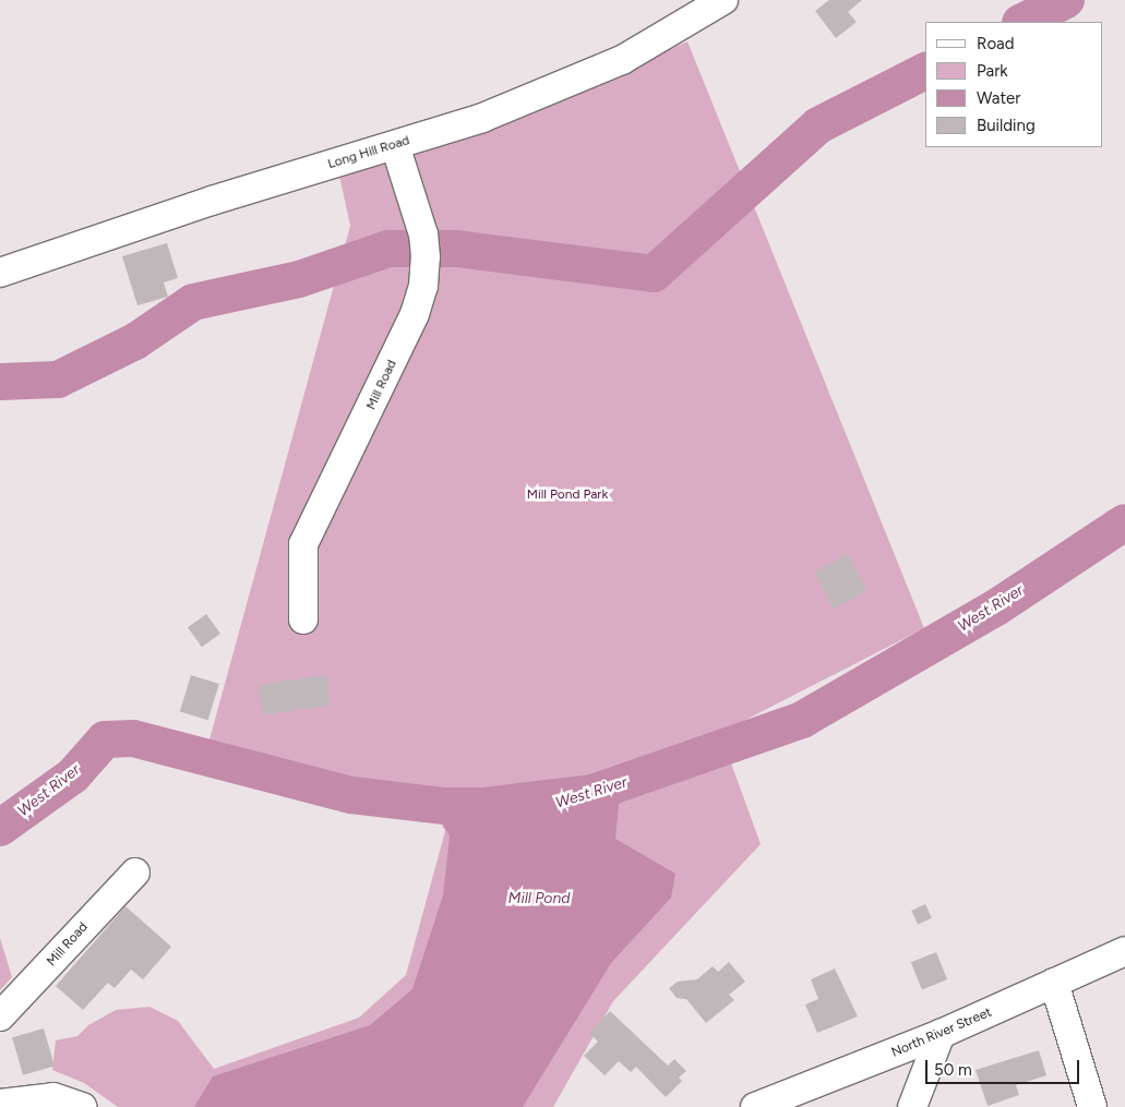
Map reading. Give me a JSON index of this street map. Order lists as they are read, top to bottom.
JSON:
{
  "streets": {
    "street": ["Long Hill Road", "Mill Road", "North River Street"]
  },
  "crossings": [
    ["Long Hill Road", "Mill Road"]
  ],
  "water": ["West River", "Mill Pond"],
  "parks": ["Mill Pond Park"],
  "legend": [
    "Road",
    "Park",
    "Water",
    "Building"
  ],
  "scale_bar": "50 m"
}
